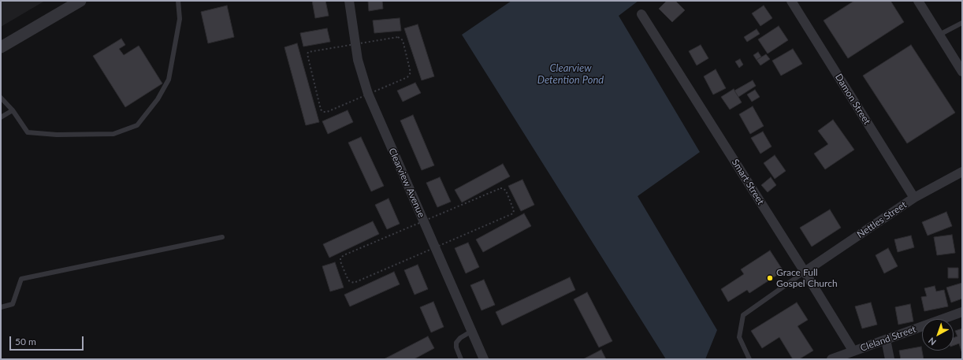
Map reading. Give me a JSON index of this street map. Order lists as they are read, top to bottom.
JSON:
{
  "streets": {
    "street": [
      "Damon Street",
      "Smart Street",
      "Clearview Avenue",
      "Nettles Street",
      "Cleland Street"
    ]
  },
  "crossings": [
    ["Damon Street", "Nettles Street"],
    ["Smart Street", "Nettles Street"],
    ["Smart Street", "Cleland Street"]
  ],
  "water": ["Clearview Detention Pond"],
  "places": ["Grace Full Gospel Church"],
  "scale_bar": "50 m",
  "north": "bottom left"
}
